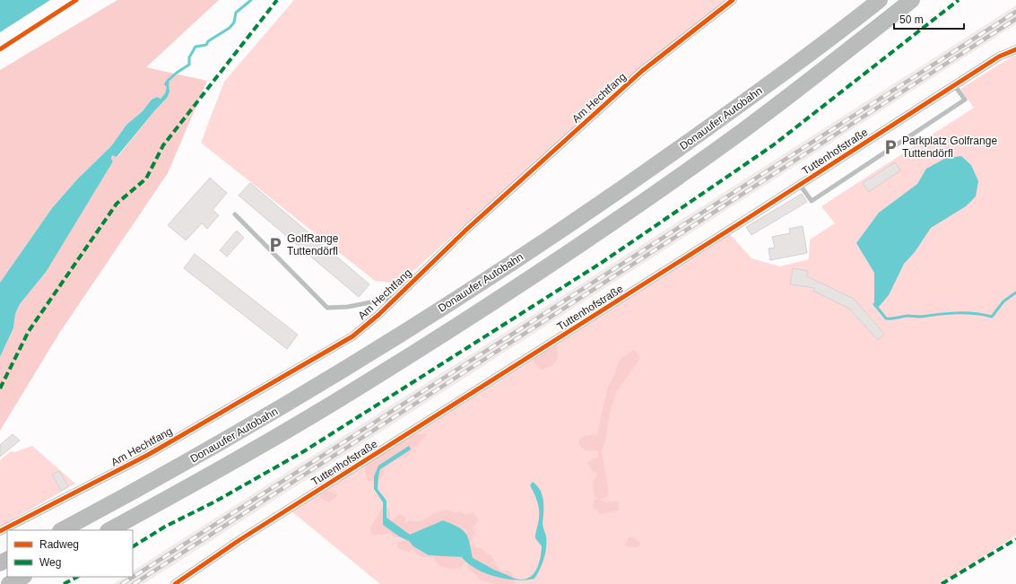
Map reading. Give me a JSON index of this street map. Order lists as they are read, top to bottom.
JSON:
{
  "streets": {
    "highway": ["Donauufer Autobahn"],
    "street": ["Am Hechtfang", "Tuttenhofstraße"]
  },
  "places": {
    "parking": ["Parkplatz Golfrange Tuttendörfl", "GolfRange Tuttendörfl"]
  },
  "legend": ["Radweg", "Weg"],
  "scale_bar": "50 m"
}
